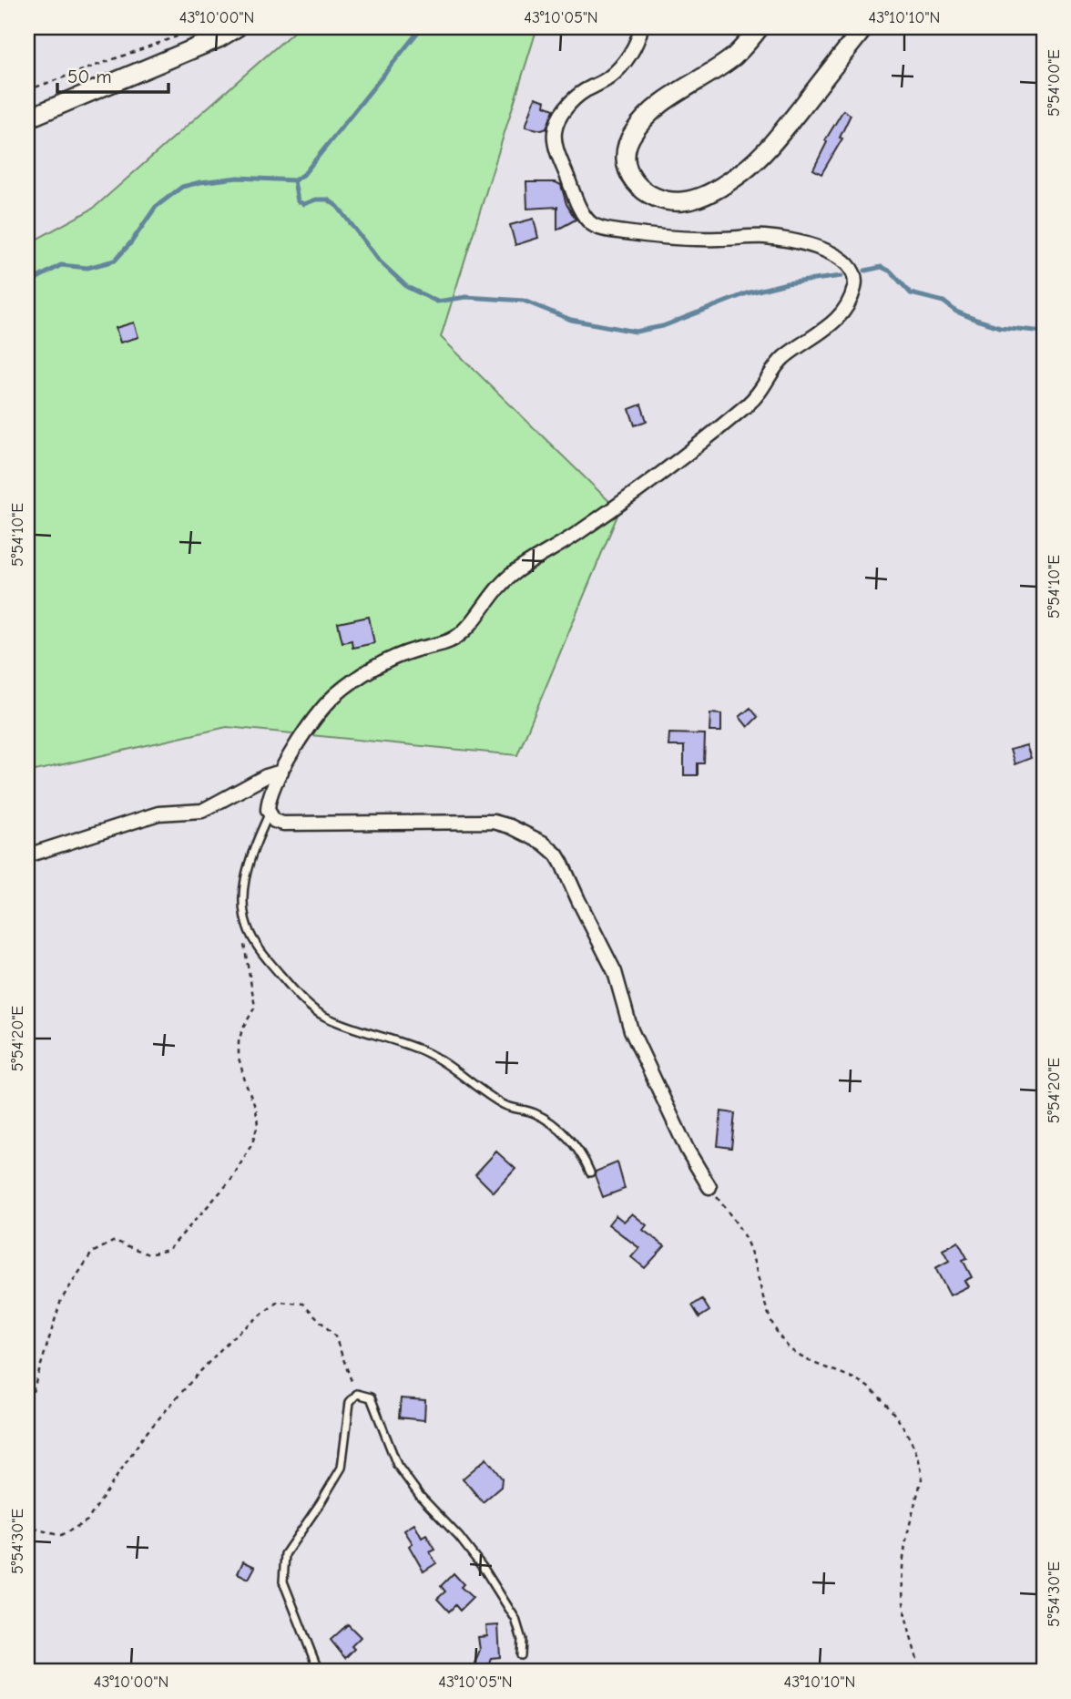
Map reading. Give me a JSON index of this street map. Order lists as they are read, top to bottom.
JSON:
{
  "scale_bar": "50 m",
  "coordinates": [
    "43°10'00\"N",
    "43°10'05\"N",
    "43°10'10\"N",
    "5°54'00\"E",
    "5°54'10\"E",
    "5°54'20\"E",
    "5°54'30\"E"
  ]
}
